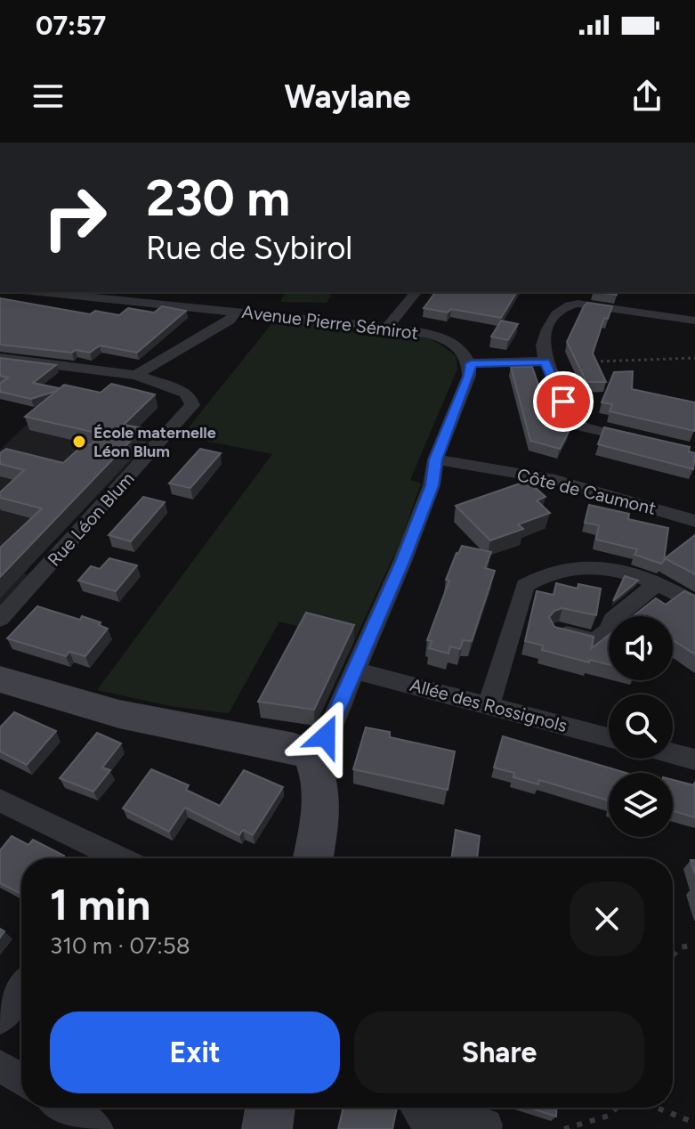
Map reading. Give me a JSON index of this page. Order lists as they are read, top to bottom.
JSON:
{
  "streets": {
    "street": [
      "Avenue Pierre Sémirot",
      "Côte de Caumont",
      "Rue Léon Blum",
      "Allée des Rossignols"
    ]
  },
  "places": ["École maternelle Léon Blum"],
  "page": {
    "status": "07:57",
    "header": "Waylane",
    "turn": ["230 m", "Rue de Sybirol"],
    "heading": ["1 min", "310 m · 07:58"],
    "buttons": ["Exit", "Share"]
  }
}
